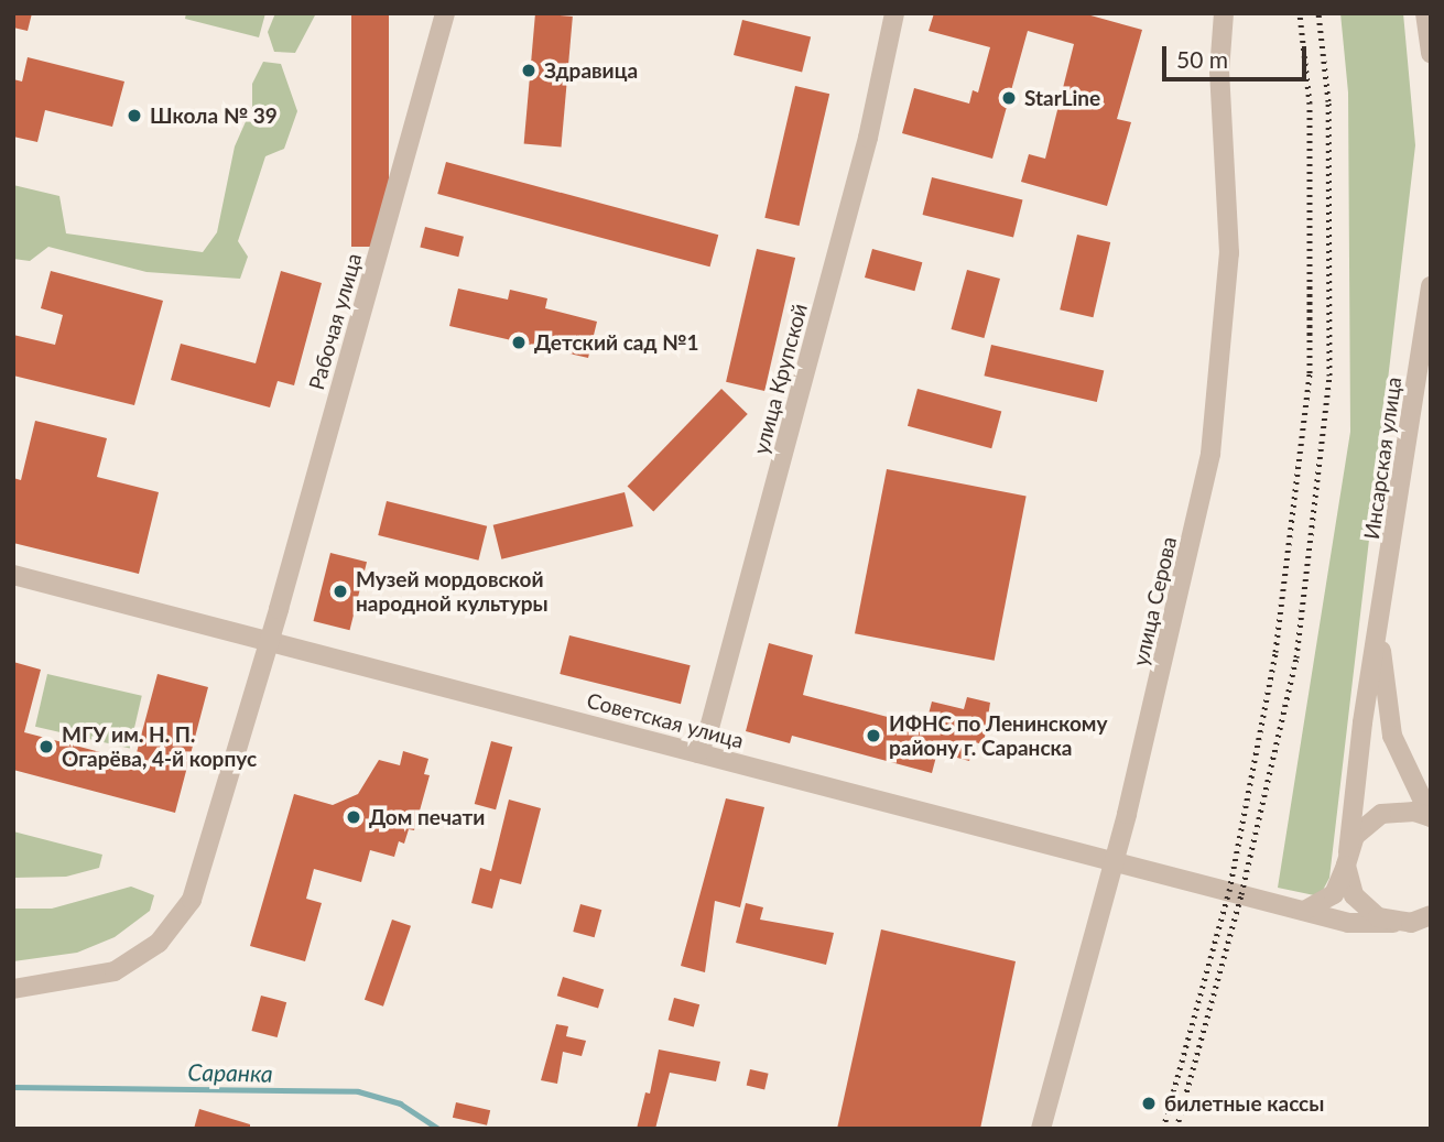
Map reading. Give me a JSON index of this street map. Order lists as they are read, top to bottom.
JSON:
{
  "streets": {
    "street": [
      "Рабочая улица",
      "улица Крупской",
      "Инсарская улица",
      "улица Серова",
      "Советская улица"
    ]
  },
  "crossings": [
    ["Рабочая улица", "Советская улица"],
    ["улица Крупской", "Советская улица"],
    ["улица Серова", "Советская улица"]
  ],
  "water": ["Саранка"],
  "places": [
    "Здравица",
    "StarLine",
    "Школа № 39",
    "Детский сад №1",
    "Музей мордовской народной культуры",
    "ИФНС по Ленинскому району г. Саранска",
    "МГУ им. Н. П. Огарёва, 4-й корпус",
    "Дом печати",
    "билетные кассы"
  ],
  "scale_bar": "50 m"
}
